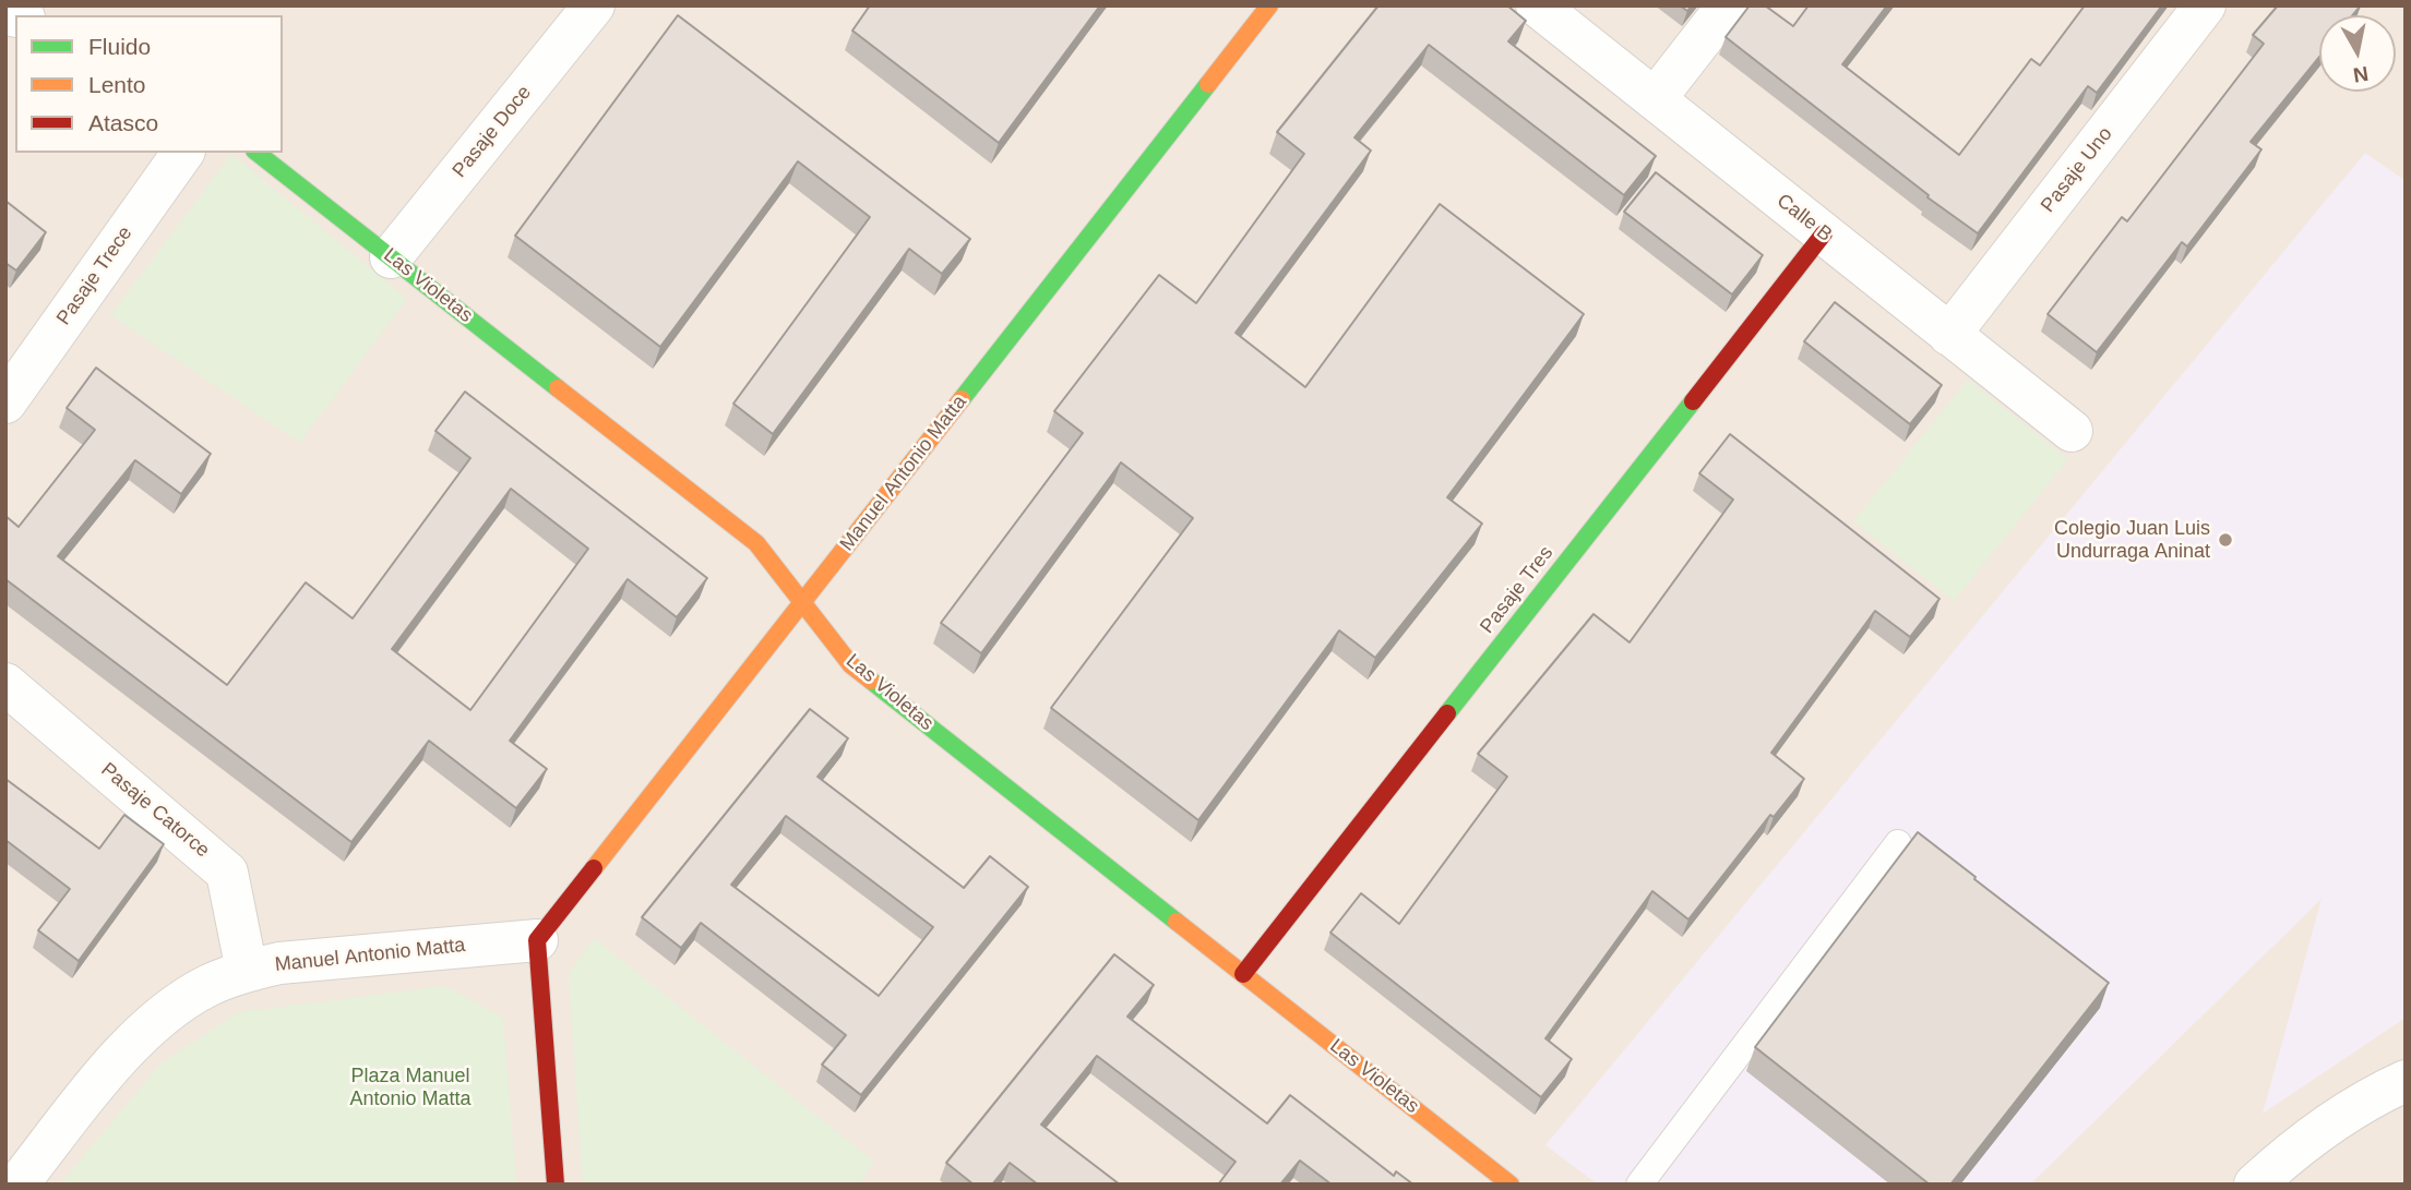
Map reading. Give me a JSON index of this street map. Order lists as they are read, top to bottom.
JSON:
{
  "streets": {
    "street": [
      "Pasaje Doce",
      "Pasaje Uno",
      "Calle B",
      "Pasaje Trece",
      "Las Violetas",
      "Manuel Antonio Matta",
      "Pasaje Tres",
      "Pasaje Catorce"
    ]
  },
  "crossings": [
    ["Pasaje Doce", "Las Violetas"],
    ["Pasaje Uno", "Calle B"],
    ["Calle B", "Pasaje Tres"],
    ["Las Violetas", "Manuel Antonio Matta"],
    ["Las Violetas", "Pasaje Tres"],
    ["Manuel Antonio Matta", "Pasaje Catorce"]
  ],
  "parks": ["Plaza Manuel Antonio Matta"],
  "places": ["Colegio Juan Luis Undurraga Aninat"],
  "legend": ["Fluido", "Lento", "Atasco"],
  "north": "bottom"
}
